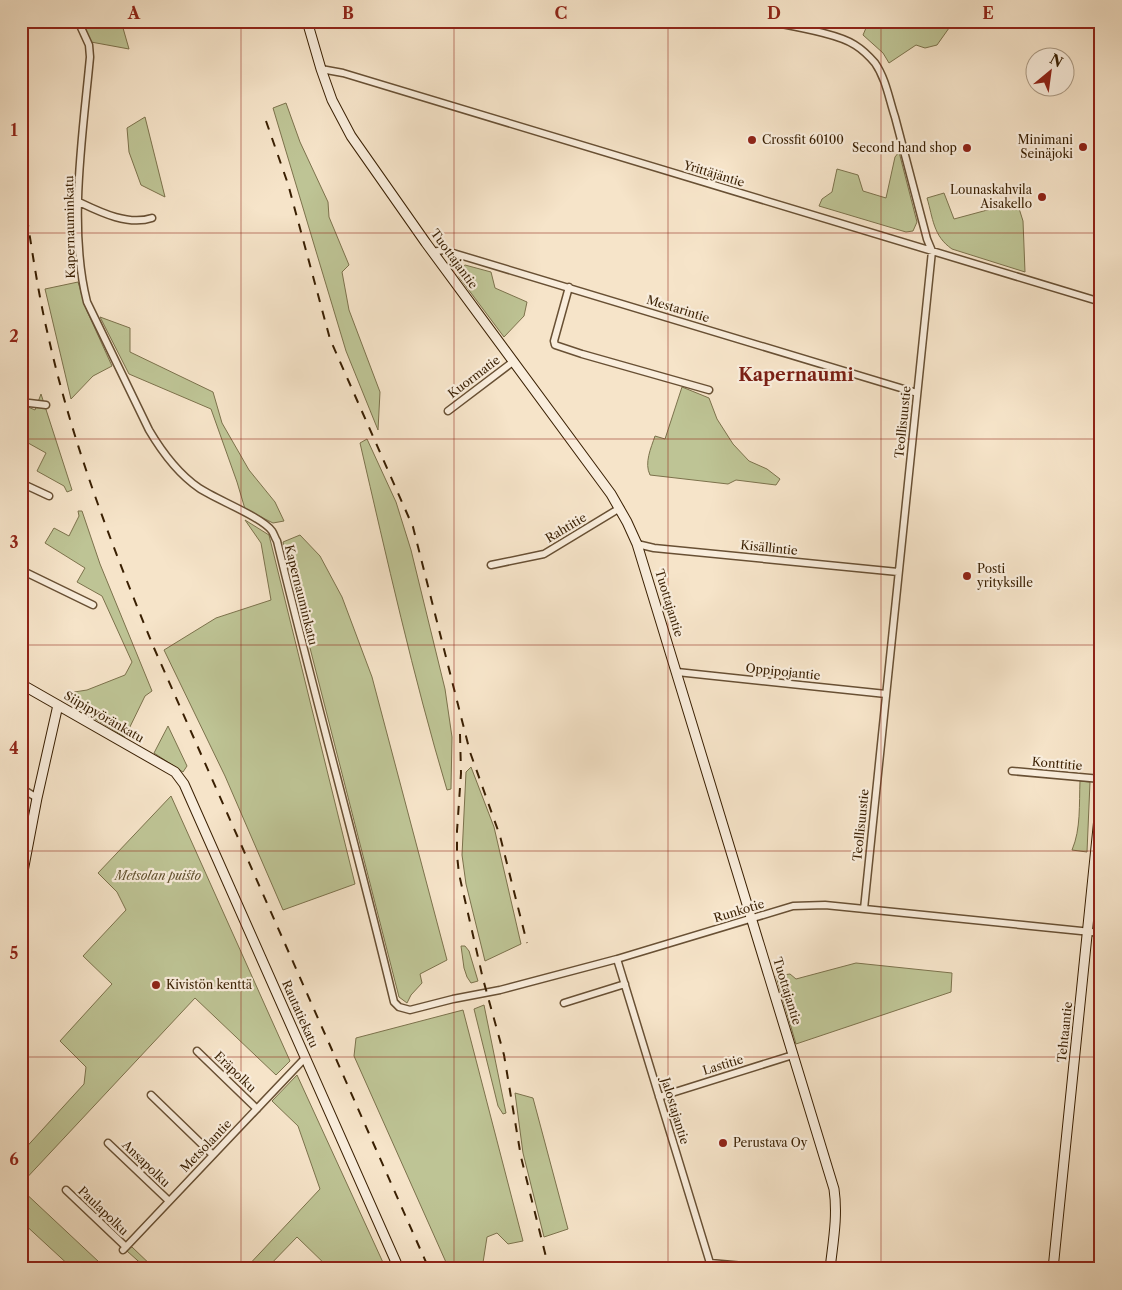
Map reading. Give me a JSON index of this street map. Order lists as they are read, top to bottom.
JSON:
{
  "streets": {
    "street": [
      "Yrittäjäntie",
      "Kapernauminkatu",
      "Tuottajantie",
      "Mestarintie",
      "Kuormatie",
      "Teollisuustie",
      "Rahtitie",
      "Kisällintie",
      "Oppipojantie",
      "Siipipyöränkatu",
      "Konttitie",
      "Runkotie",
      "Rautatiekatu",
      "Tehtaantie",
      "Lastitie",
      "Eräpolku",
      "Jalostajantie",
      "Metsolantie",
      "Ansapolku",
      "Paulapolku"
    ]
  },
  "crossings": [
    ["Yrittäjäntie", "Tuottajantie"],
    ["Yrittäjäntie", "Teollisuustie"],
    ["Kapernauminkatu", "Runkotie"],
    ["Tuottajantie", "Mestarintie"],
    ["Tuottajantie", "Kuormatie"],
    ["Tuottajantie", "Rahtitie"],
    ["Tuottajantie", "Kisällintie"],
    ["Tuottajantie", "Oppipojantie"],
    ["Tuottajantie", "Runkotie"],
    ["Tuottajantie", "Lastitie"],
    ["Mestarintie", "Teollisuustie"],
    ["Teollisuustie", "Kisällintie"],
    ["Teollisuustie", "Oppipojantie"],
    ["Teollisuustie", "Runkotie"],
    ["Siipipyöränkatu", "Rautatiekatu"],
    ["Runkotie", "Tehtaantie"],
    ["Runkotie", "Jalostajantie"],
    ["Rautatiekatu", "Metsolantie"],
    ["Lastitie", "Jalostajantie"],
    ["Eräpolku", "Metsolantie"],
    ["Metsolantie", "Ansapolku"],
    ["Metsolantie", "Paulapolku"]
  ],
  "districts": ["Kapernaumi"],
  "parks": ["Metsolan puisto"],
  "places": [
    "Crossfit 60100",
    "Minimani Seinäjoki",
    "Second hand shop",
    "Lounaskahvila Aisakello",
    "Posti yrityksille",
    "Kivistön kenttä",
    "Perustava Oy"
  ],
  "north": "top right",
  "grid": {
    "columns": [
      "A",
      "B",
      "C",
      "D",
      "E"
    ],
    "rows": [
      "1",
      "2",
      "3",
      "4",
      "5",
      "6"
    ]
  }
}
